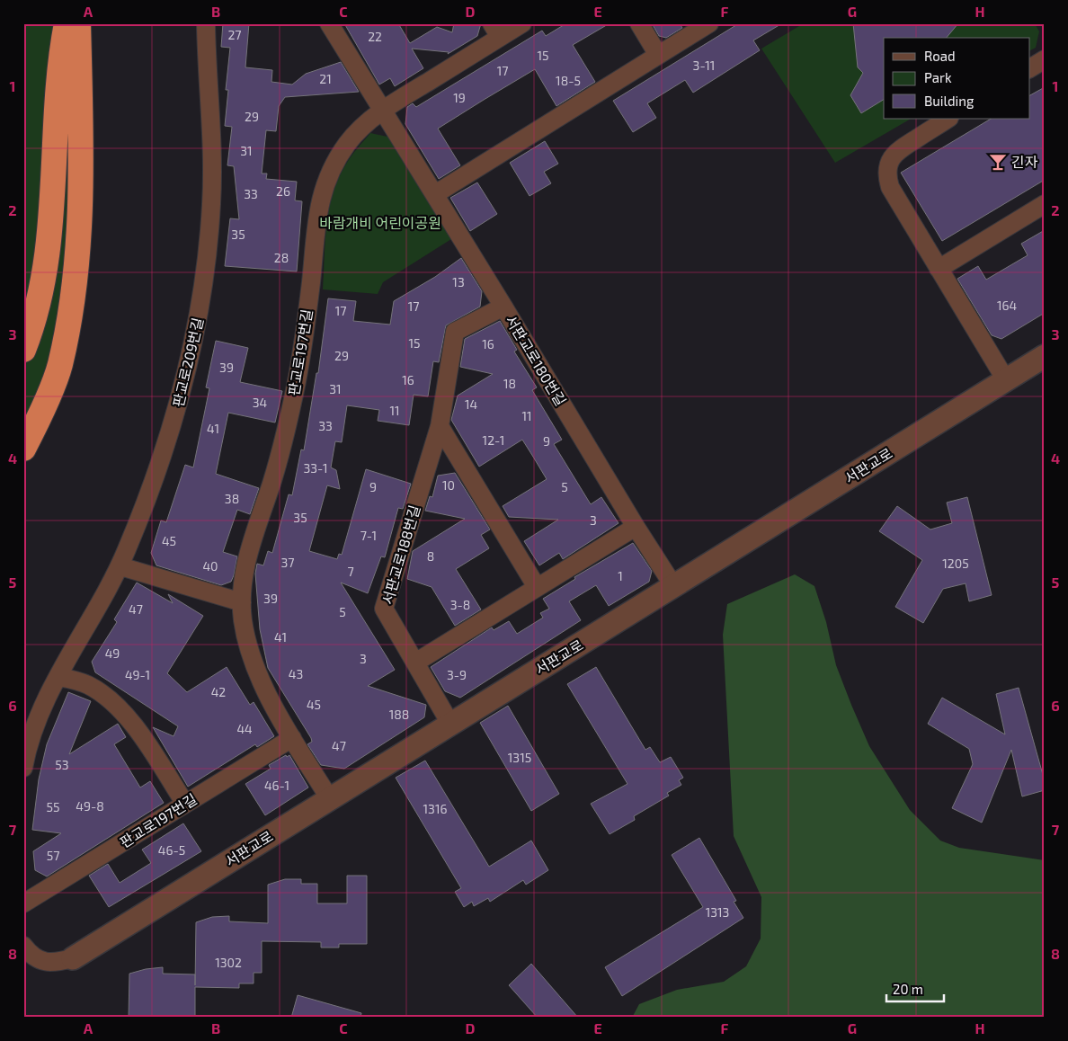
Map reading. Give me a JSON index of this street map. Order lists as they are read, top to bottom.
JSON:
{
  "streets": {
    "street": [
      "판교로197번길",
      "서판교로180번길",
      "판교로209번길",
      "서판교로",
      "서판교로188번길"
    ]
  },
  "crossings": [
    ["판교로197번길", "서판교로180번길"],
    ["판교로197번길", "서판교로"],
    ["서판교로180번길", "서판교로"],
    ["서판교로180번길", "서판교로188번길"],
    ["서판교로", "서판교로188번길"]
  ],
  "parks": ["바람개비 어린이공원"],
  "places": {
    "bar": ["긴자"]
  },
  "house_numbers": [
    "27",
    "22",
    "15",
    "3-11",
    "17",
    "21",
    "18-5",
    "19",
    "29",
    "31",
    "26",
    "33",
    "35",
    "28",
    "13",
    "164",
    "17",
    "17",
    "15",
    "16",
    "29",
    "39",
    "16",
    "18",
    "31",
    "34",
    "14",
    "11",
    "11",
    "33",
    "41",
    "12-1",
    "9",
    "33-1",
    "10",
    "9",
    "5",
    "38",
    "35",
    "3",
    "7-1",
    "45",
    "8",
    "37",
    "1205",
    "40",
    "7",
    "1",
    "39",
    "3-8",
    "47",
    "5",
    "41",
    "49",
    "3",
    "43",
    "49-1",
    "3-9",
    "42",
    "45",
    "188",
    "44",
    "47",
    "1315",
    "53",
    "46-1",
    "49-8",
    "55",
    "1316",
    "46-5",
    "57",
    "1313",
    "1302"
  ],
  "legend": ["Road", "Park", "Building"],
  "scale_bar": "20 m",
  "grid": {
    "columns": [
      "A",
      "B",
      "C",
      "D",
      "E",
      "F",
      "G",
      "H"
    ],
    "rows": [
      "1",
      "2",
      "3",
      "4",
      "5",
      "6",
      "7",
      "8"
    ]
  }
}
